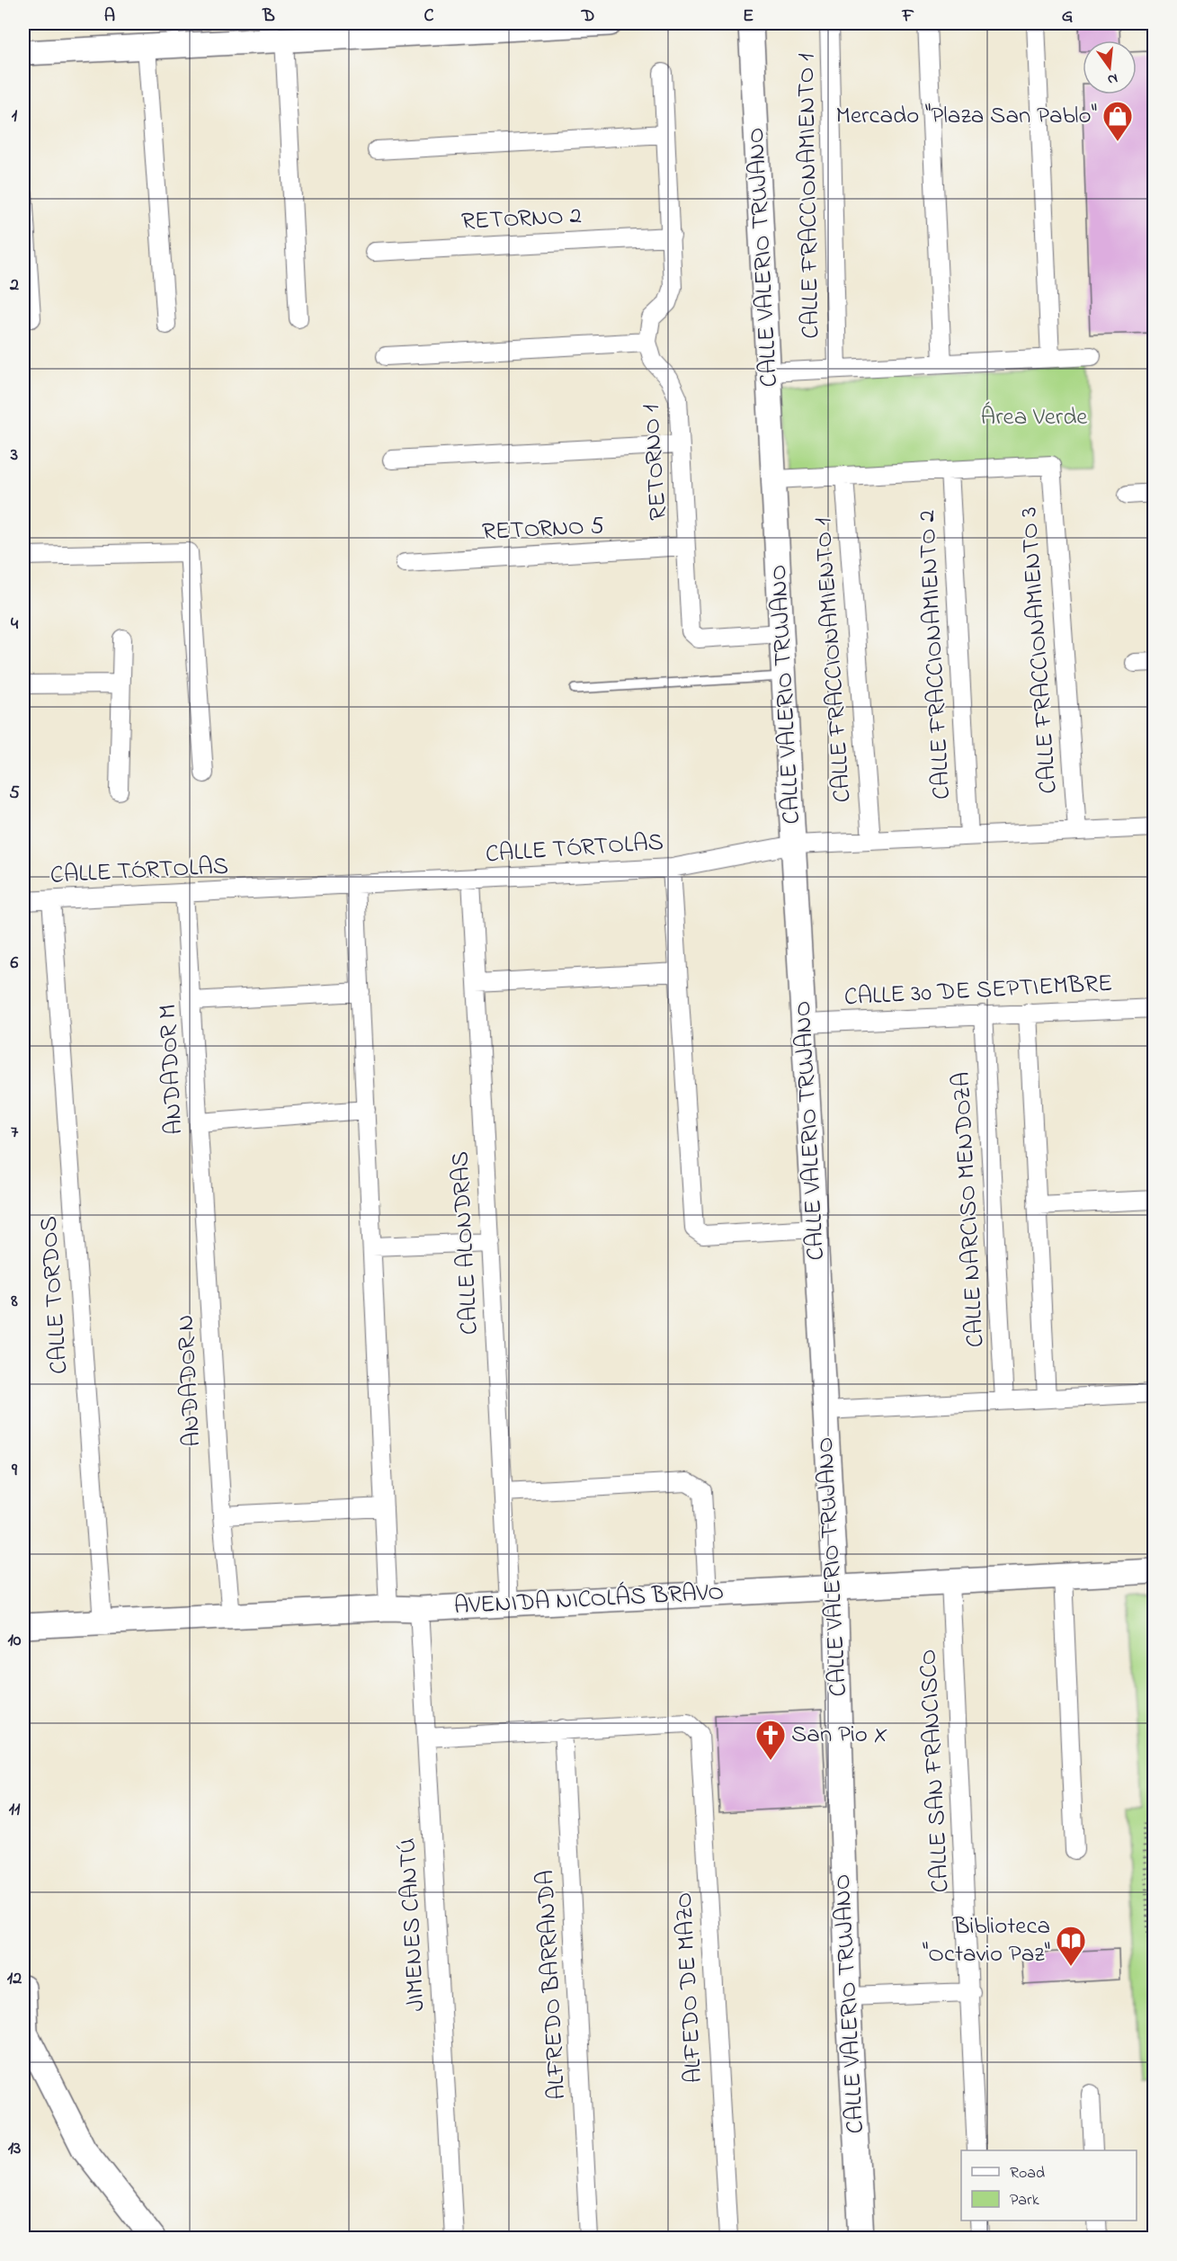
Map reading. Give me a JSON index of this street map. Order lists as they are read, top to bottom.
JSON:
{
  "streets": {
    "street": [
      "CALLE FRACCIONAMIENTO 1",
      "RETORNO 2",
      "CALLE VALERIO TRUJANO",
      "RETORNO 1",
      "RETORNO 5",
      "CALLE FRACCIONAMIENTO 3",
      "CALLE FRACCIONAMIENTO 2",
      "CALLE TÓRTOLAS",
      "CALLE 30 DE SEPTIEMBRE",
      "ANDADOR M",
      "CALLE NARCISO MENDOZA",
      "CALLE ALONDRAS",
      "CALLE TORDOS",
      "ANDADOR N",
      "AVENIDA NICOLÁS BRAVO",
      "CALLE SAN FRANCISCO",
      "JIMENES CANTÚ",
      "ALFREDO BARRANDA",
      "ALFEDO DE MAZO"
    ]
  },
  "crossings": [
    ["CALLE FRACCIONAMIENTO 1", "CALLE TÓRTOLAS"],
    ["CALLE VALERIO TRUJANO", "RETORNO 1"],
    ["CALLE VALERIO TRUJANO", "CALLE TÓRTOLAS"],
    ["CALLE VALERIO TRUJANO", "CALLE 30 DE SEPTIEMBRE"],
    ["CALLE VALERIO TRUJANO", "AVENIDA NICOLÁS BRAVO"],
    ["RETORNO 1", "RETORNO 5"],
    ["CALLE FRACCIONAMIENTO 3", "CALLE FRACCIONAMIENTO 2"],
    ["CALLE FRACCIONAMIENTO 3", "CALLE TÓRTOLAS"],
    ["CALLE FRACCIONAMIENTO 2", "CALLE TÓRTOLAS"],
    ["CALLE TÓRTOLAS", "ANDADOR M"],
    ["CALLE TÓRTOLAS", "CALLE ALONDRAS"],
    ["CALLE TÓRTOLAS", "CALLE TORDOS"],
    ["CALLE 30 DE SEPTIEMBRE", "CALLE NARCISO MENDOZA"],
    ["ANDADOR M", "ANDADOR N"],
    ["CALLE ALONDRAS", "AVENIDA NICOLÁS BRAVO"],
    ["CALLE TORDOS", "AVENIDA NICOLÁS BRAVO"],
    ["AVENIDA NICOLÁS BRAVO", "CALLE SAN FRANCISCO"],
    ["AVENIDA NICOLÁS BRAVO", "JIMENES CANTÚ"],
    ["ALFREDO BARRANDA", "ALFEDO DE MAZO"]
  ],
  "parks": ["Área Verde"],
  "places": {
    "shop": ["Mercado \"Plaza San Pablo\""],
    "church": ["San Pio X"],
    "library": ["Biblioteca \"Octavio Paz\""]
  },
  "legend": ["Road", "Park"],
  "north": "bottom",
  "grid": {
    "columns": [
      "A",
      "B",
      "C",
      "D",
      "E",
      "F",
      "G"
    ],
    "rows": [
      "1",
      "2",
      "3",
      "4",
      "5",
      "6",
      "7",
      "8",
      "9",
      "10",
      "11",
      "12",
      "13"
    ]
  }
}
